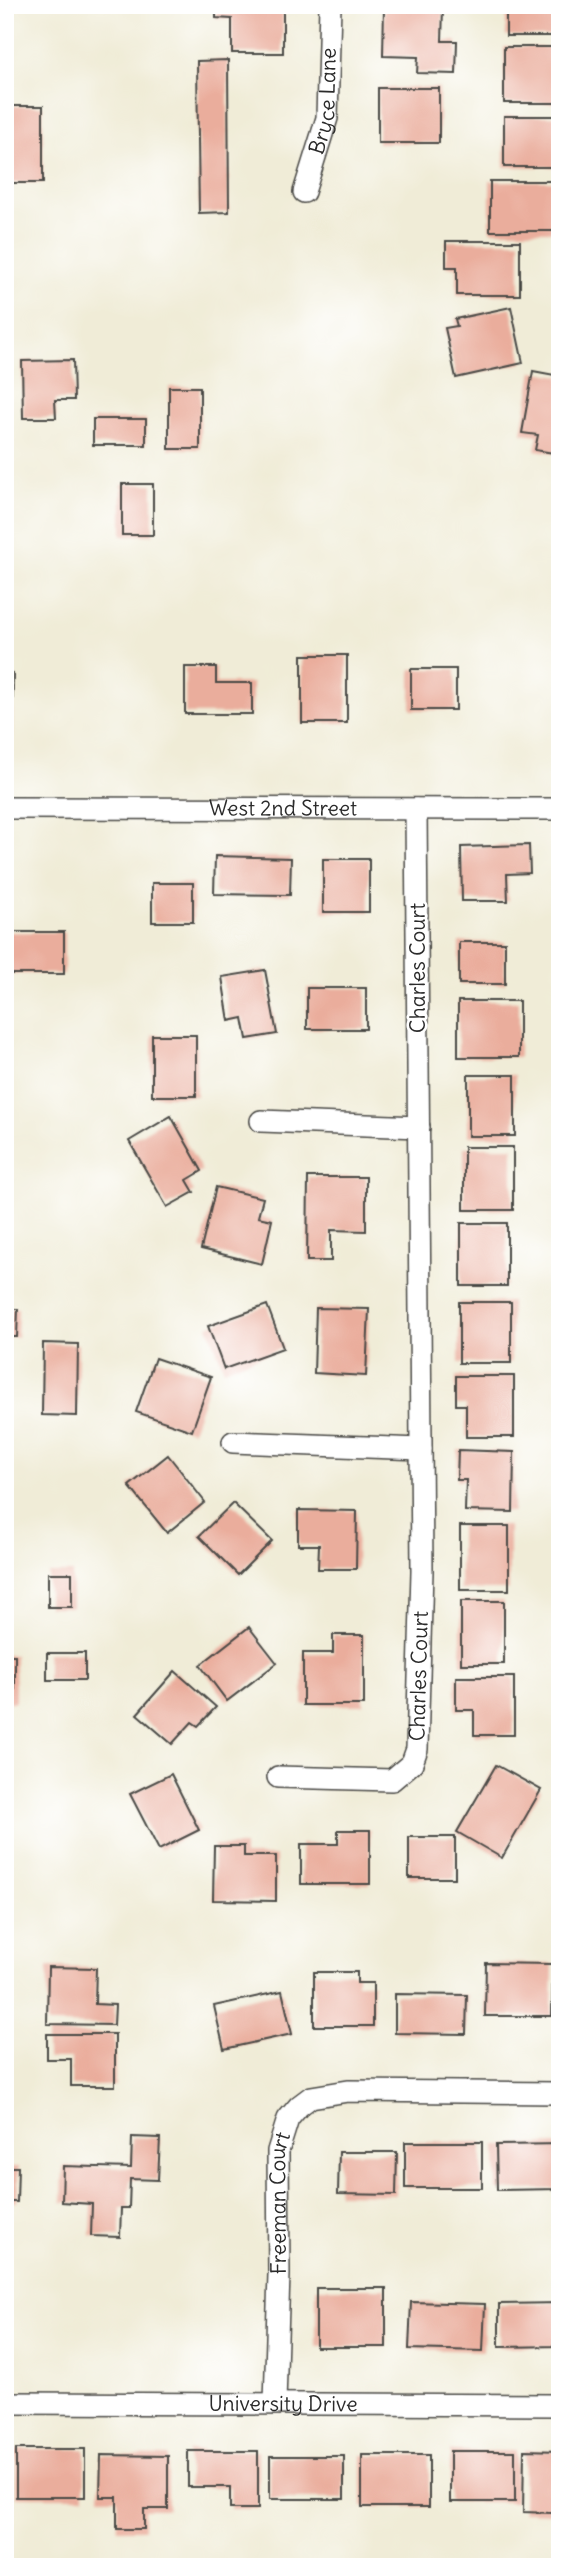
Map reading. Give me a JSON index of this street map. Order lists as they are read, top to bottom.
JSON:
{
  "streets": {
    "street": [
      "Bryce Lane",
      "West 2nd Street",
      "Charles Court",
      "Freeman Court",
      "University Drive"
    ]
  },
  "crossings": [
    ["West 2nd Street", "Charles Court"],
    ["Freeman Court", "University Drive"]
  ]
}
